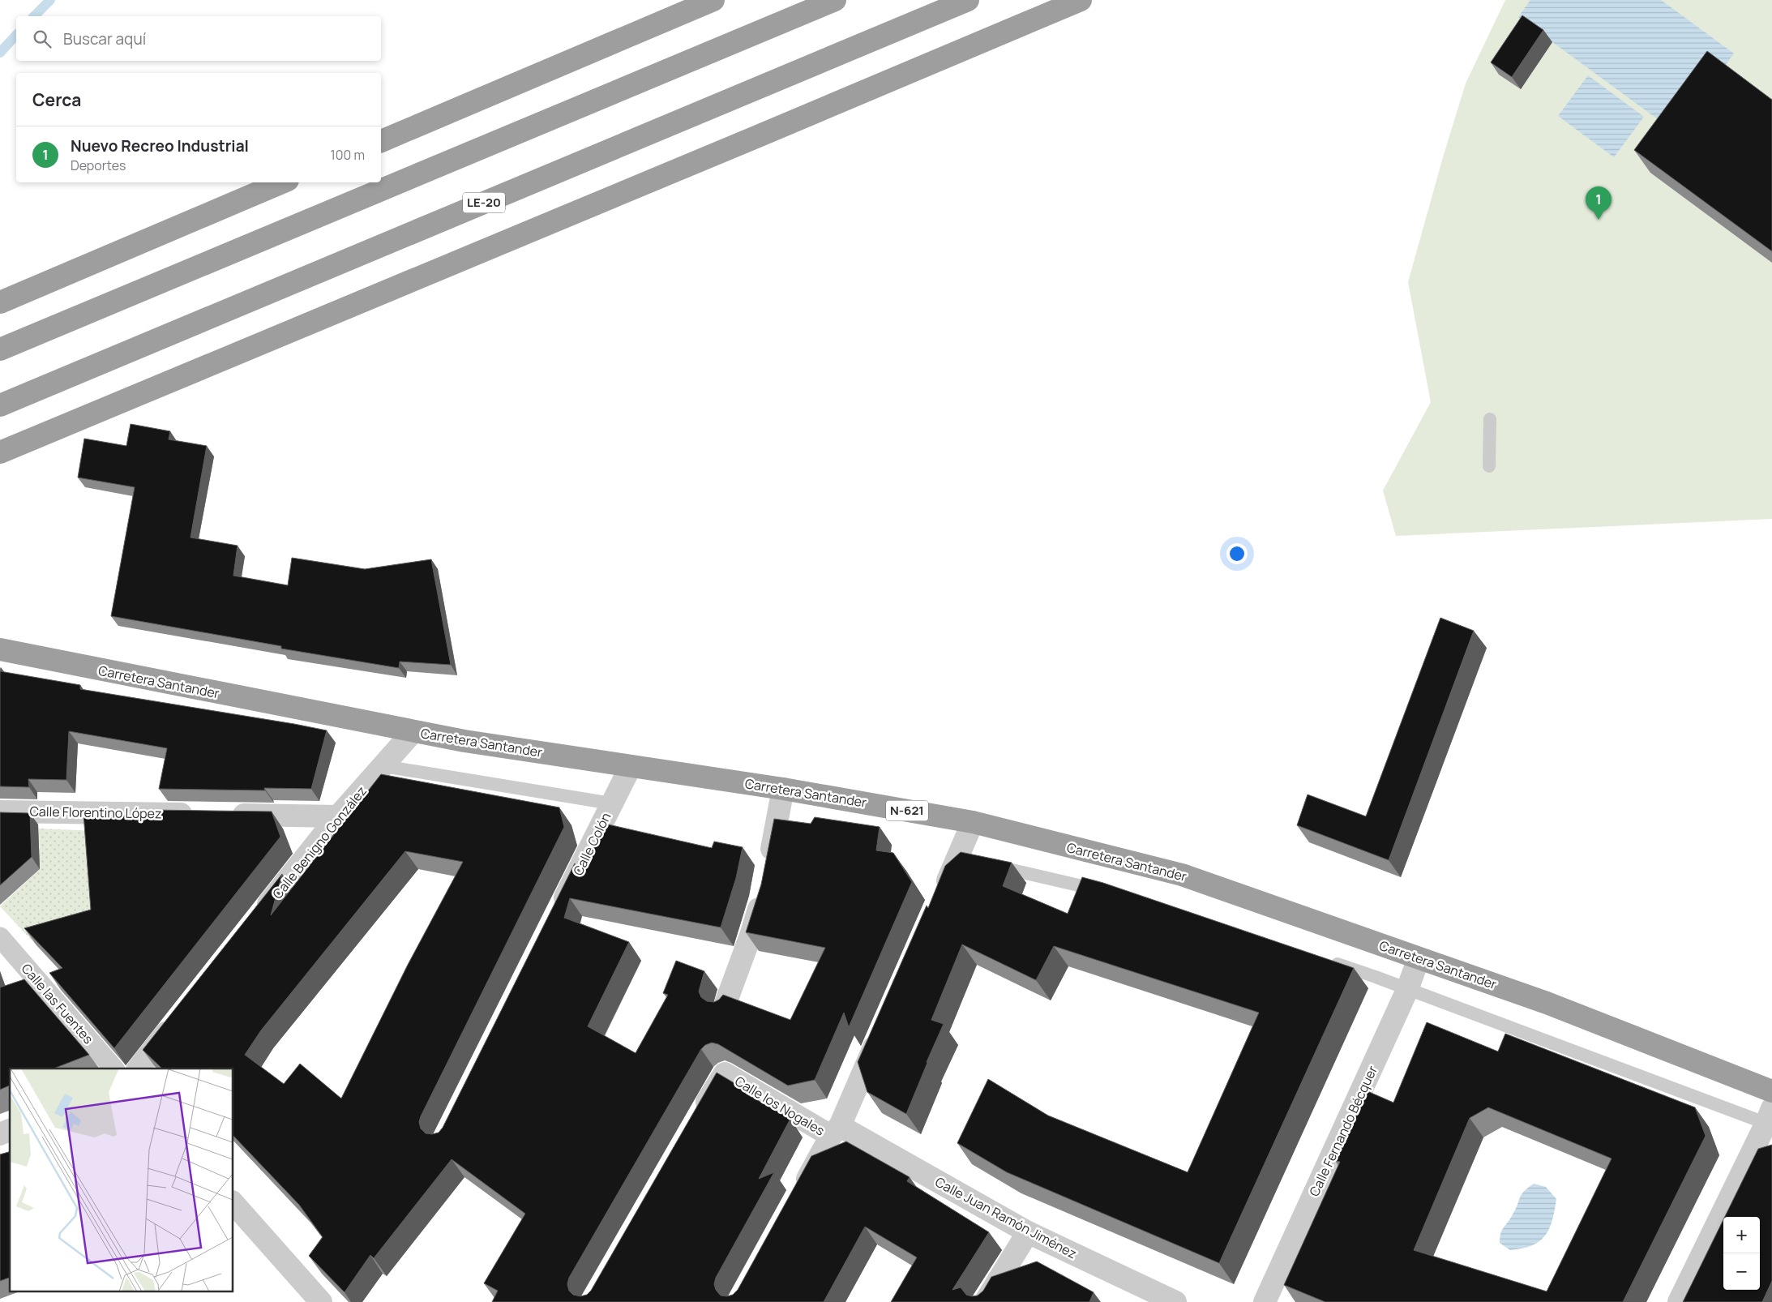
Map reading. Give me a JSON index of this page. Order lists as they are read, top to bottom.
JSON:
{
  "streets": {
    "highway": ["LE-20", "Carretera Santander", "N-621"],
    "street": [
      "Calle Florentino López",
      "Calle Benigno González",
      "Calle Colón",
      "Calle las Fuentes",
      "Calle los Nogales",
      "Calle Fernando Bécquer",
      "Calle Juan Ramón Jiménez"
    ]
  },
  "crossings": [
    ["Carretera Santander", "Calle Benigno González"],
    ["Carretera Santander", "Calle Colón"],
    ["Carretera Santander", "Calle Fernando Bécquer"],
    ["Calle los Nogales", "Calle Juan Ramón Jiménez"]
  ],
  "page": {
    "search": "Buscar aquí",
    "heading": "Cerca",
    "list": [
      {
        "mark": "1",
        "name": "Nuevo Recreo Industrial",
        "note": "Deportes",
        "value": "100 m"
      }
    ],
    "pins": "1",
    "map_buttons": ["+", "−"]
  }
}
